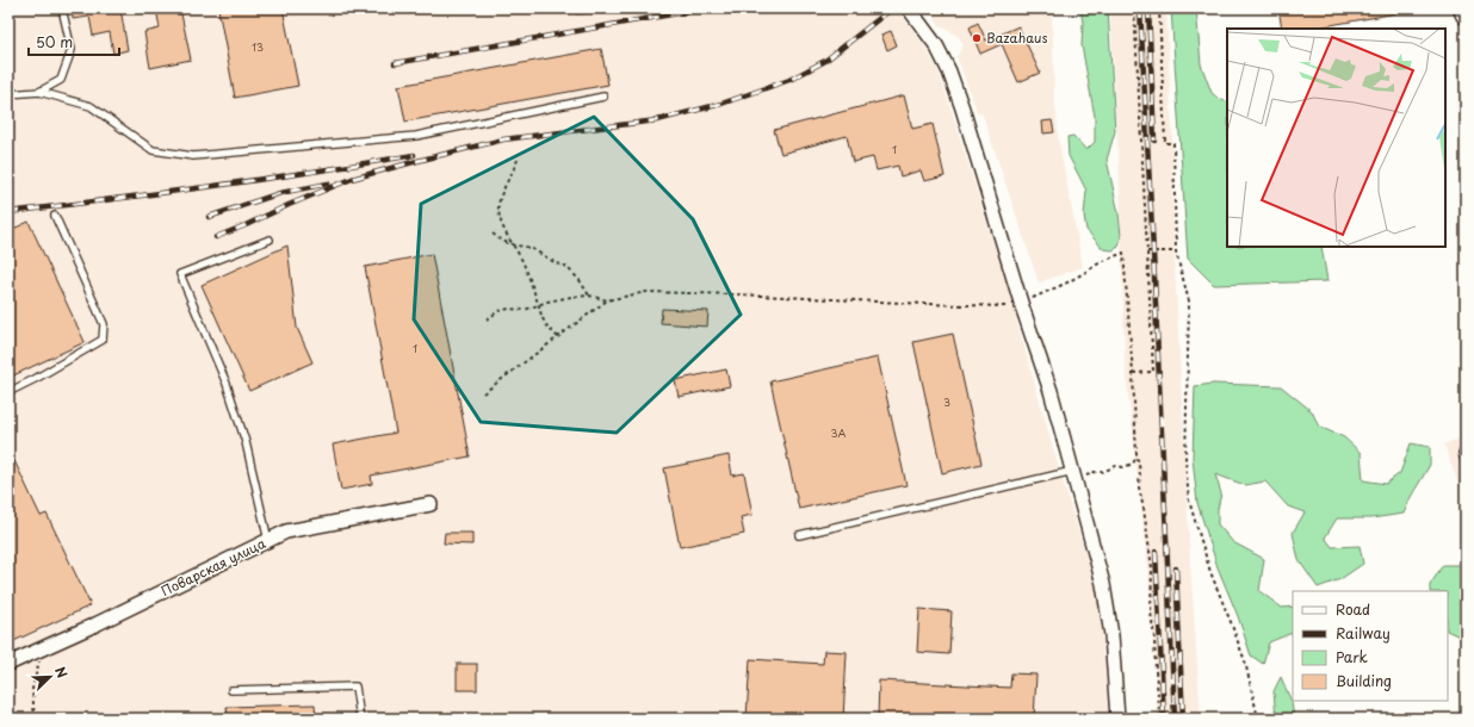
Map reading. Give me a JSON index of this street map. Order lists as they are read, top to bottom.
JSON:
{
  "streets": {
    "street": ["Поварская улица"]
  },
  "places": ["Bazahaus"],
  "house_numbers": [
    "13",
    "1",
    "1",
    "3",
    "3А"
  ],
  "legend": [
    "Road",
    "Railway",
    "Park",
    "Building"
  ],
  "scale_bar": "50 m",
  "north": "top right"
}
